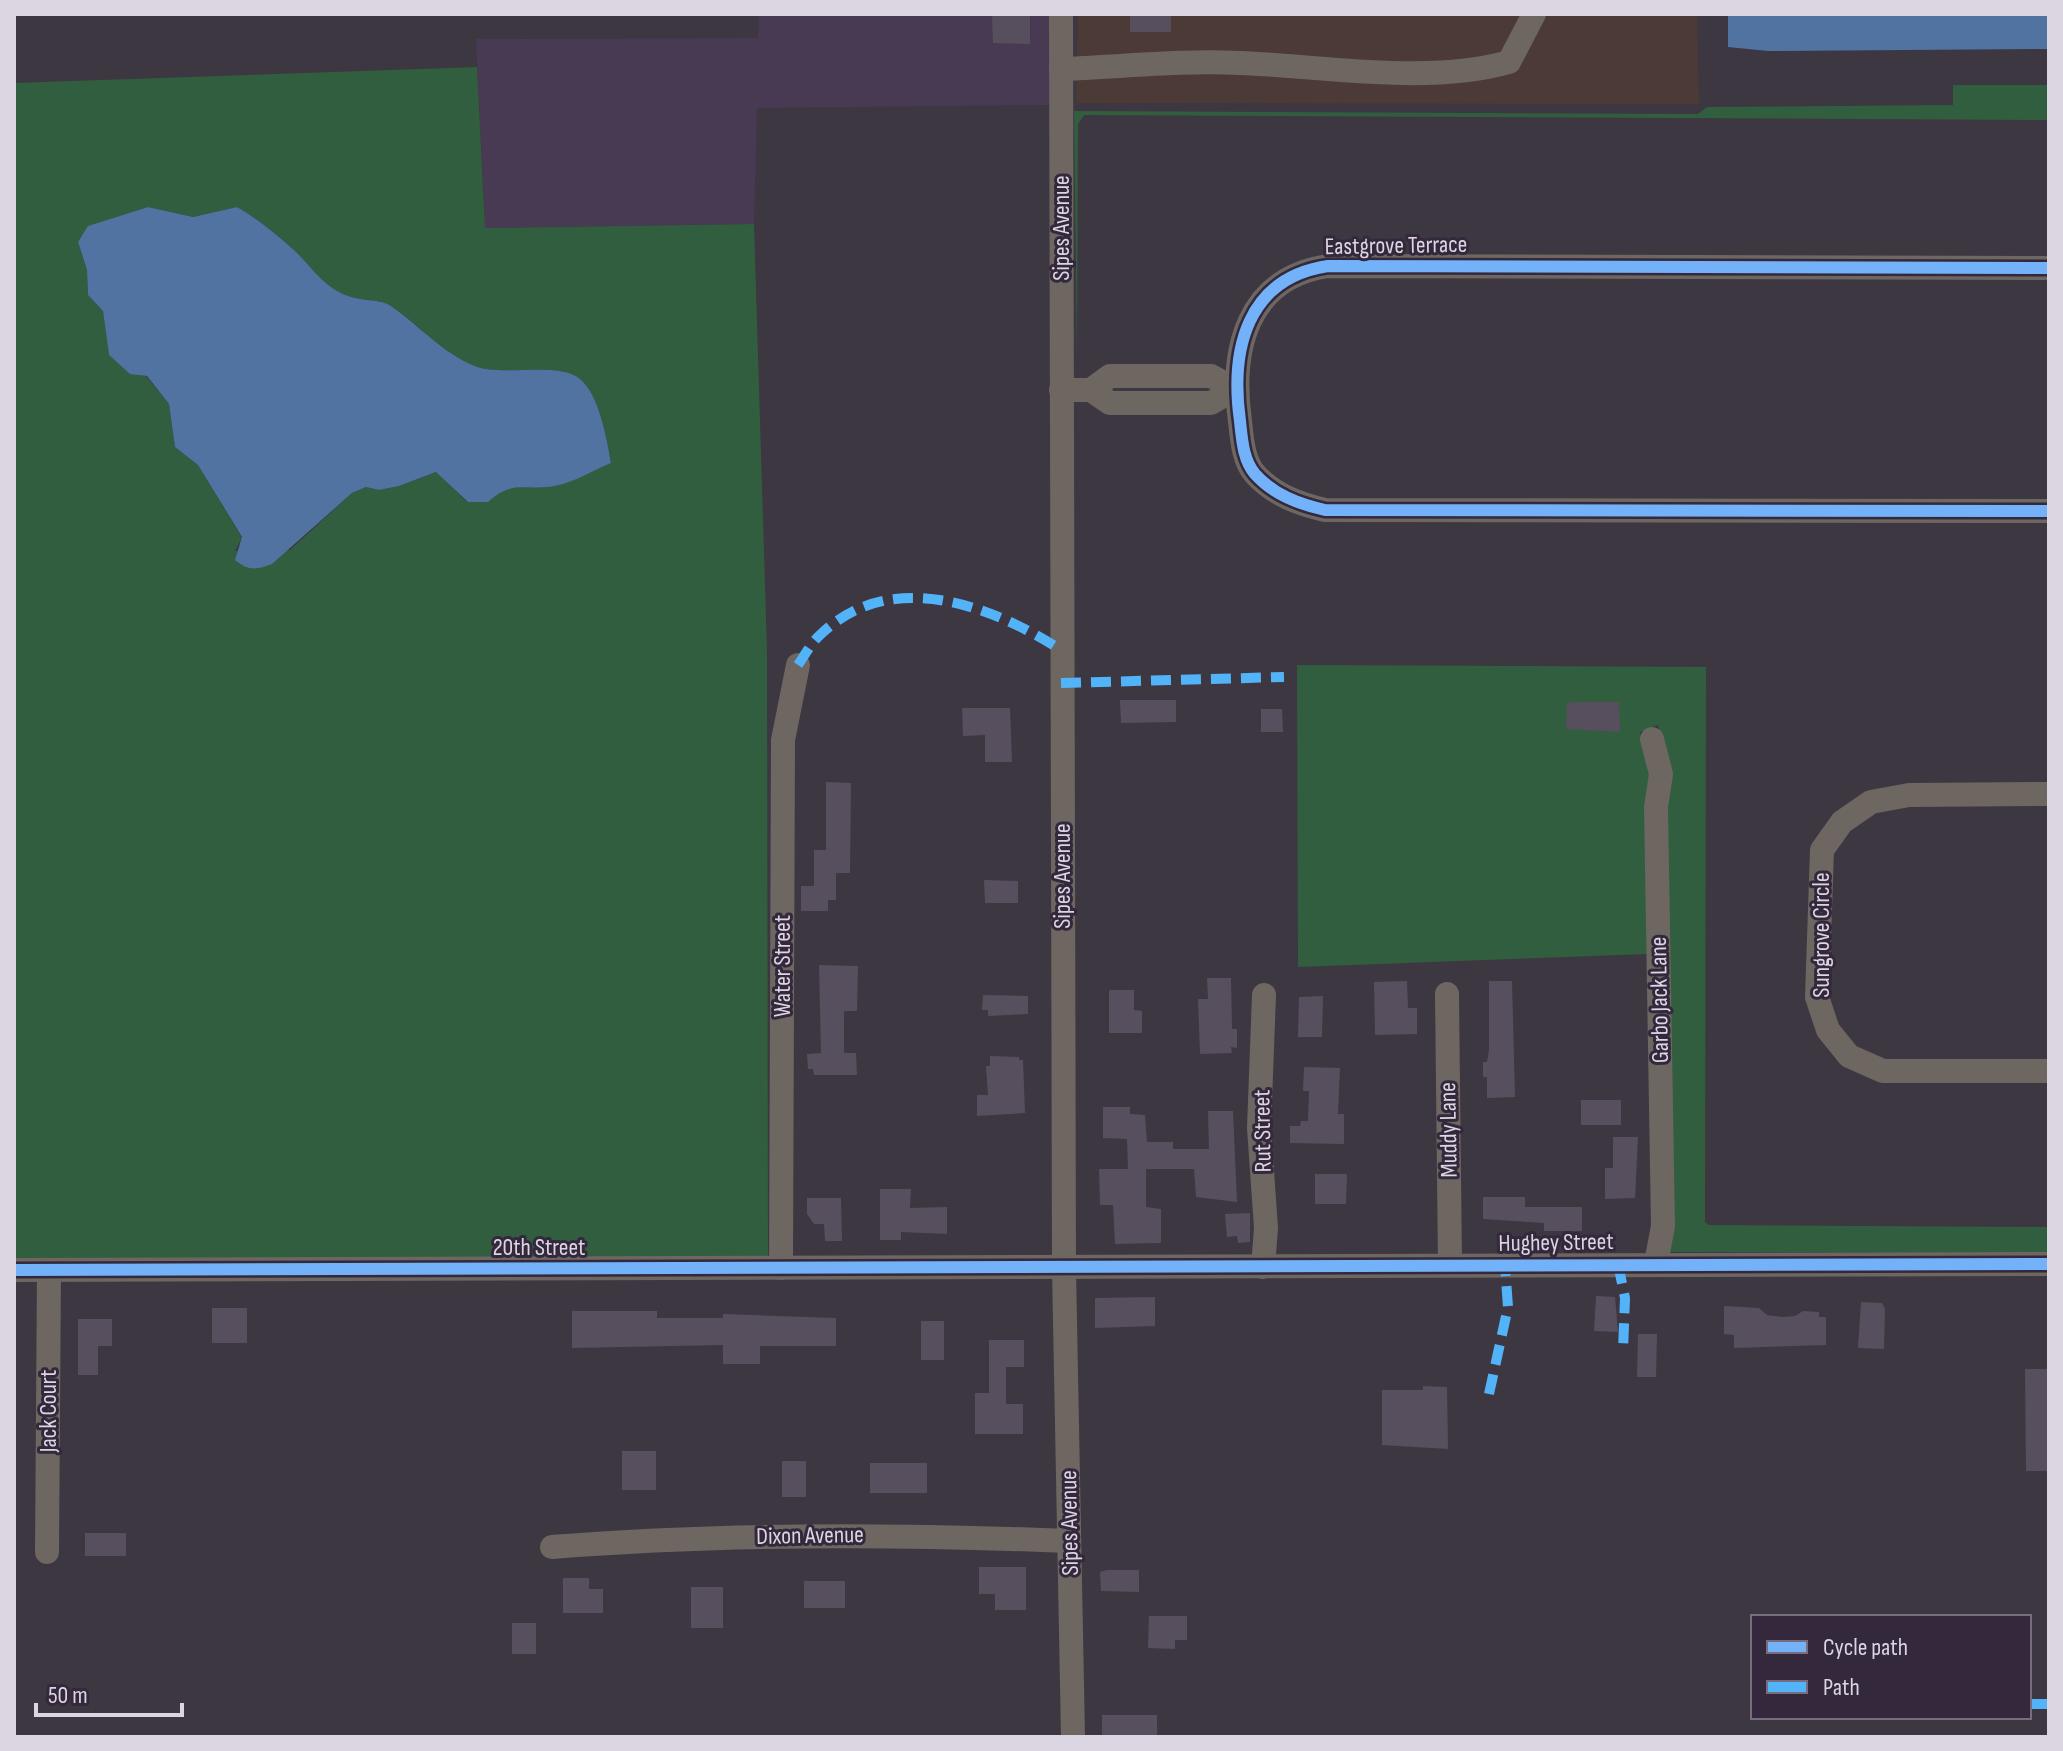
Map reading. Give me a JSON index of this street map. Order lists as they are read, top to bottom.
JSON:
{
  "streets": {
    "street": [
      "Sipes Avenue",
      "Eastgrove Terrace",
      "Sungrove Circle",
      "Water Street",
      "Garbo Jack Lane",
      "Muddy Lane",
      "Rut Street",
      "Hughey Street",
      "20th Street",
      "Jack Court",
      "Dixon Avenue"
    ]
  },
  "crossings": [
    ["Sipes Avenue", "Hughey Street"],
    ["Sipes Avenue", "20th Street"],
    ["Sipes Avenue", "Dixon Avenue"],
    ["Water Street", "20th Street"],
    ["Garbo Jack Lane", "Hughey Street"],
    ["Muddy Lane", "Hughey Street"],
    ["Rut Street", "Hughey Street"],
    ["Hughey Street", "20th Street"],
    ["20th Street", "Jack Court"]
  ],
  "legend": ["Cycle path", "Path"],
  "scale_bar": "50 m"
}
